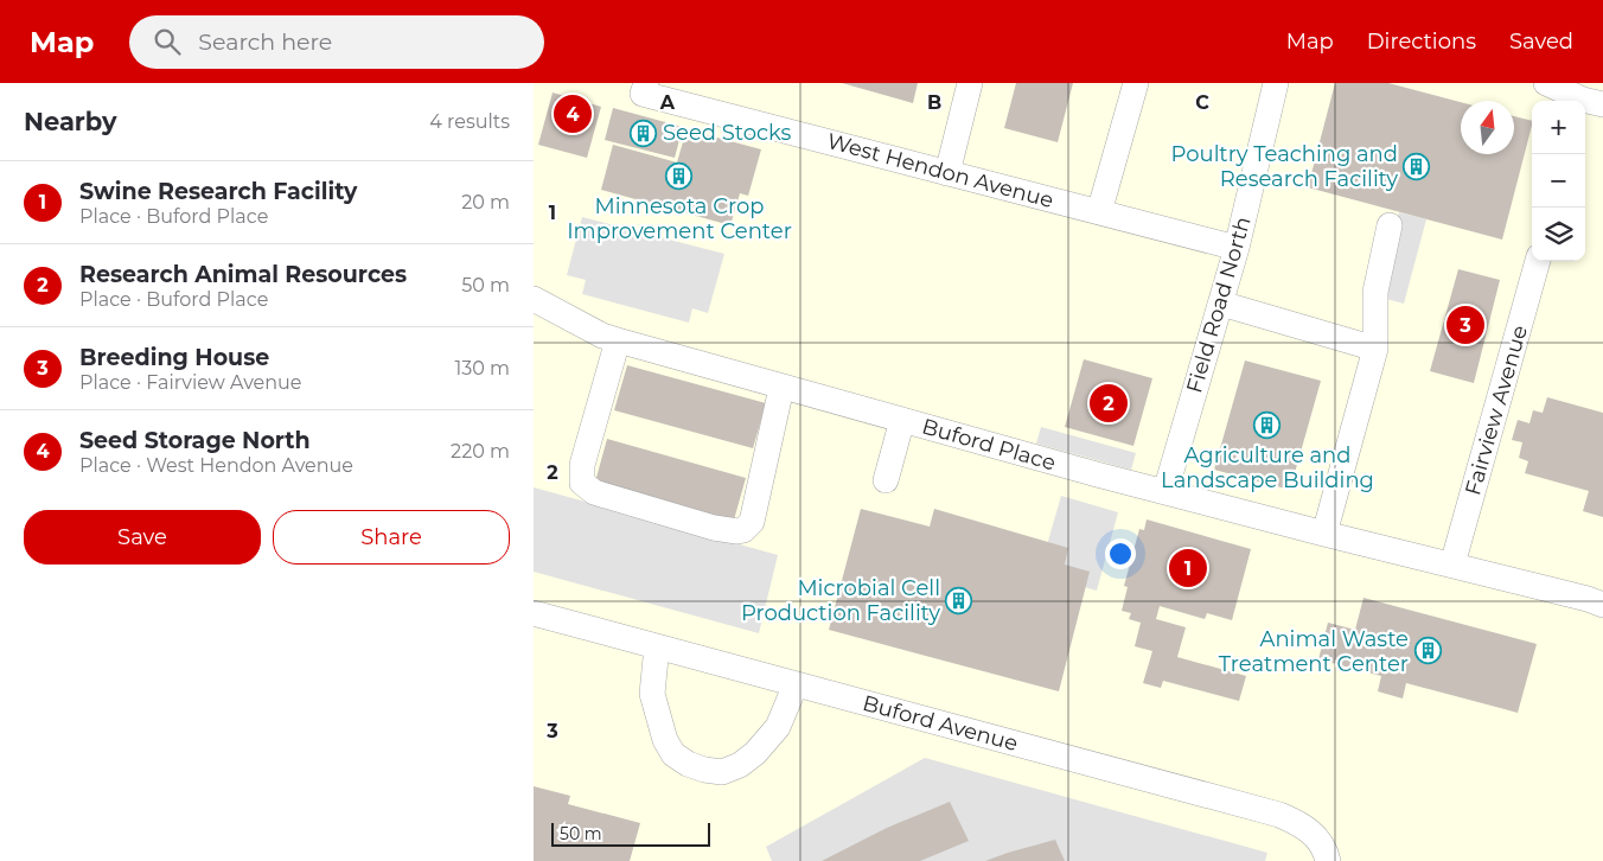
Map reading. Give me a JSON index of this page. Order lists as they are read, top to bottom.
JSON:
{
  "streets": {
    "street": [
      "West Hendon Avenue",
      "Field Road North",
      "Fairview Avenue",
      "Buford Place",
      "Buford Avenue"
    ]
  },
  "crossings": [
    ["West Hendon Avenue", "Field Road North"],
    ["Field Road North", "Buford Place"],
    ["Fairview Avenue", "Buford Place"]
  ],
  "places": {
    "building": [
      "Seed Stocks",
      "Poultry Teaching and Research Facility",
      "Minnesota Crop Improvement Center",
      "Agriculture and Landscape Building",
      "Microbial Cell Production Facility",
      "Animal Waste Treatment Center"
    ]
  },
  "scale_bar": "50 m",
  "north": "top",
  "page": {
    "header": "Map",
    "search": "Search here",
    "nav": ["Map", "Directions", "Saved"],
    "heading": ["Nearby", "4 results"],
    "pins": [
      "4",
      "3",
      "2",
      "1"
    ],
    "map_buttons": ["+", "−"],
    "list": [
      {
        "mark": "1",
        "name": "Swine Research Facility",
        "note": "Place · Buford Place",
        "value": "20 m"
      },
      {
        "mark": "2",
        "name": "Research Animal Resources",
        "note": "Place · Buford Place",
        "value": "50 m"
      },
      {
        "mark": "3",
        "name": "Breeding House",
        "note": "Place · Fairview Avenue",
        "value": "130 m"
      },
      {
        "mark": "4",
        "name": "Seed Storage North",
        "note": "Place · West Hendon Avenue",
        "value": "220 m"
      }
    ],
    "buttons": ["Save", "Share"],
    "scale": "50 m"
  },
  "grid": {
    "columns": ["A", "B", "C"],
    "rows": ["1", "2", "3"]
  }
}
